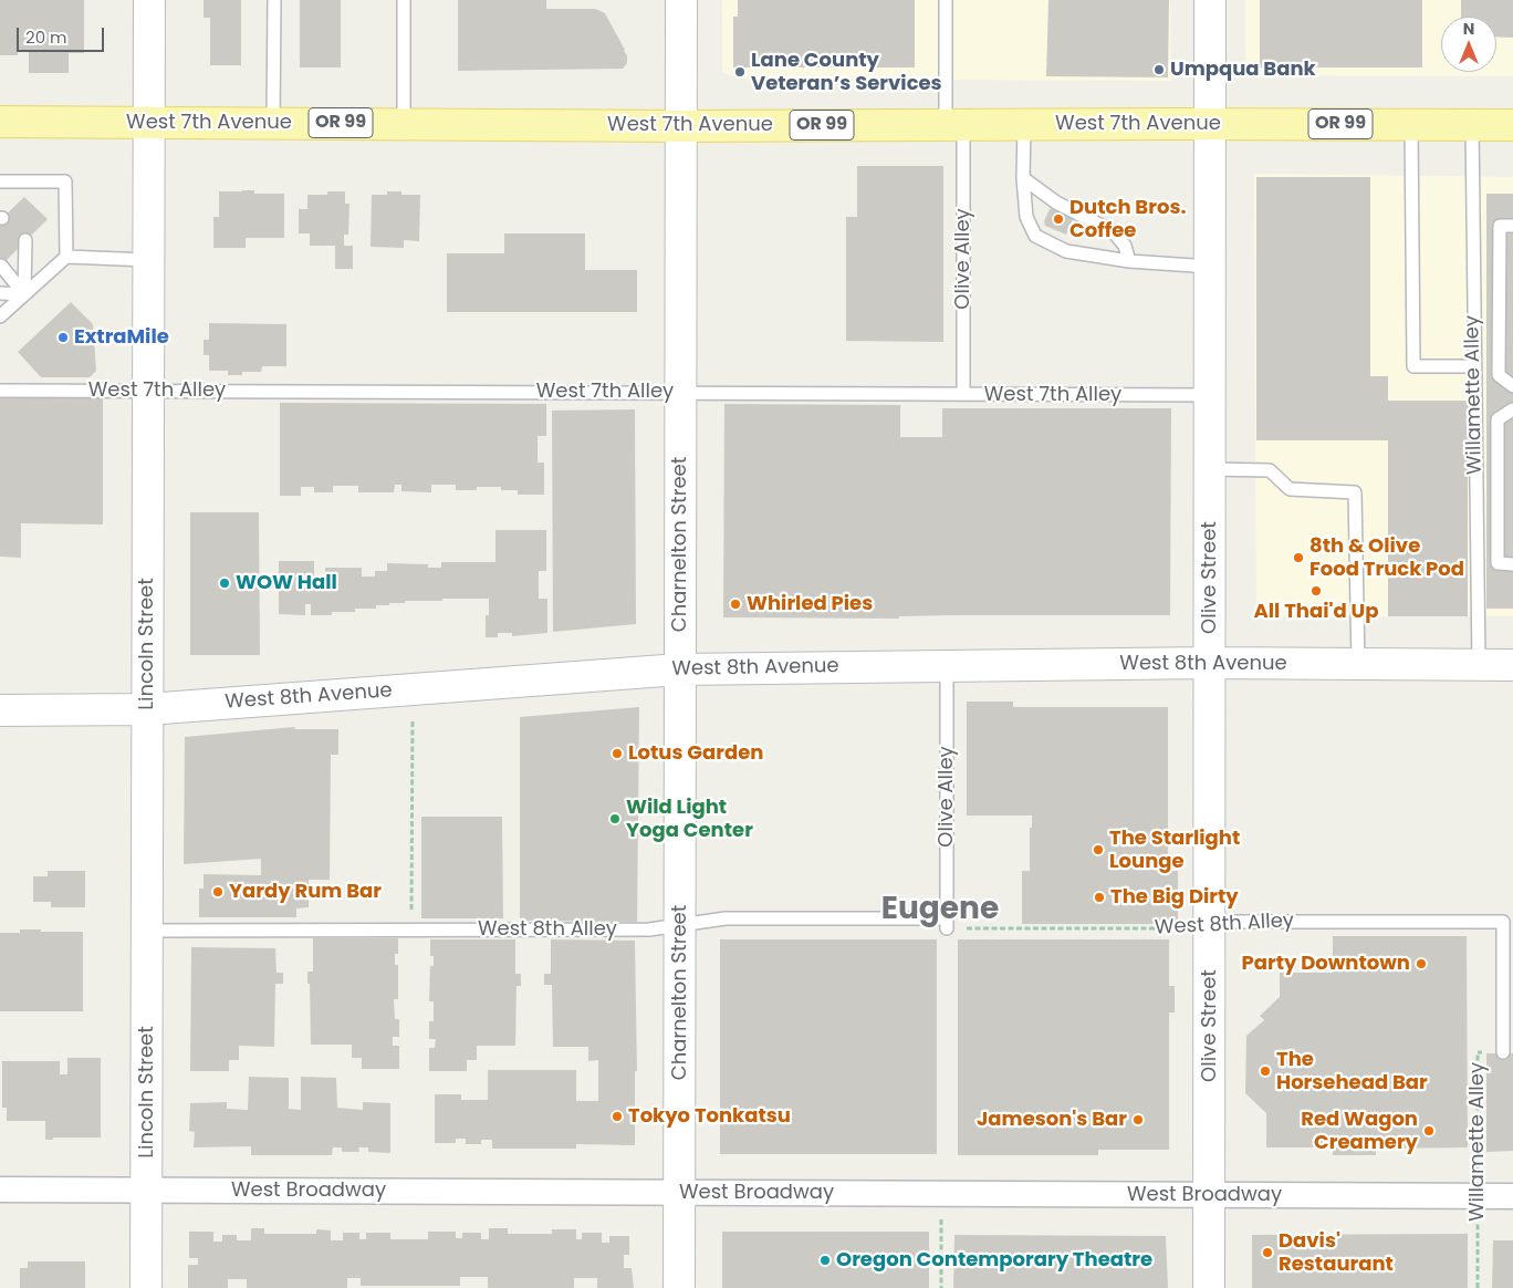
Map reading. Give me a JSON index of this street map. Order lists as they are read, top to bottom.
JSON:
{
  "streets": {
    "main road": ["West 7th Avenue", "OR 99"],
    "street": [
      "Charnelton Street",
      "Olive Street",
      "Lincoln Street",
      "West 8th Avenue",
      "West Broadway"
    ],
    "lane": [
      "Olive Alley",
      "West 7th Alley",
      "Willamette Alley",
      "West 8th Alley"
    ]
  },
  "crossings": [
    ["West 7th Avenue", "Olive Alley"],
    ["West 7th Avenue", "Willamette Alley"],
    ["West 7th Avenue", "Charnelton Street"],
    ["West 7th Avenue", "Olive Street"],
    ["West 7th Avenue", "Lincoln Street"],
    ["Olive Alley", "West 7th Alley"],
    ["Olive Alley", "West 8th Avenue"],
    ["Olive Alley", "West 8th Alley"],
    ["West 7th Alley", "Charnelton Street"],
    ["West 7th Alley", "Olive Street"],
    ["West 7th Alley", "Lincoln Street"],
    ["Willamette Alley", "West 8th Avenue"],
    ["Willamette Alley", "West 8th Alley"],
    ["Willamette Alley", "West Broadway"],
    ["Charnelton Street", "West 8th Avenue"],
    ["Charnelton Street", "West 8th Alley"],
    ["Charnelton Street", "West Broadway"],
    ["Olive Street", "West 8th Avenue"],
    ["Olive Street", "West 8th Alley"],
    ["Olive Street", "West Broadway"],
    ["Lincoln Street", "West 8th Avenue"],
    ["Lincoln Street", "West 8th Alley"],
    ["Lincoln Street", "West Broadway"]
  ],
  "districts": ["Eugene"],
  "places": [
    "Umpqua Bank",
    "Lane County Veteran’s Services",
    "Dutch Bros. Coffee",
    "ExtraMile",
    "8th & Olive Food Truck Pod",
    "WOW Hall",
    "All Thai'd Up",
    "Whirled Pies",
    "Lotus Garden",
    "Wild Light Yoga Center",
    "The Starlight Lounge",
    "Yardy Rum Bar",
    "The Big Dirty",
    "Party Downtown",
    "The Horsehead Bar",
    "Tokyo Tonkatsu",
    "Jameson's Bar",
    "Red Wagon Creamery",
    "Davis' Restaurant",
    "Oregon Contemporary Theatre"
  ],
  "scale_bar": "20 m",
  "north": "top"
}
